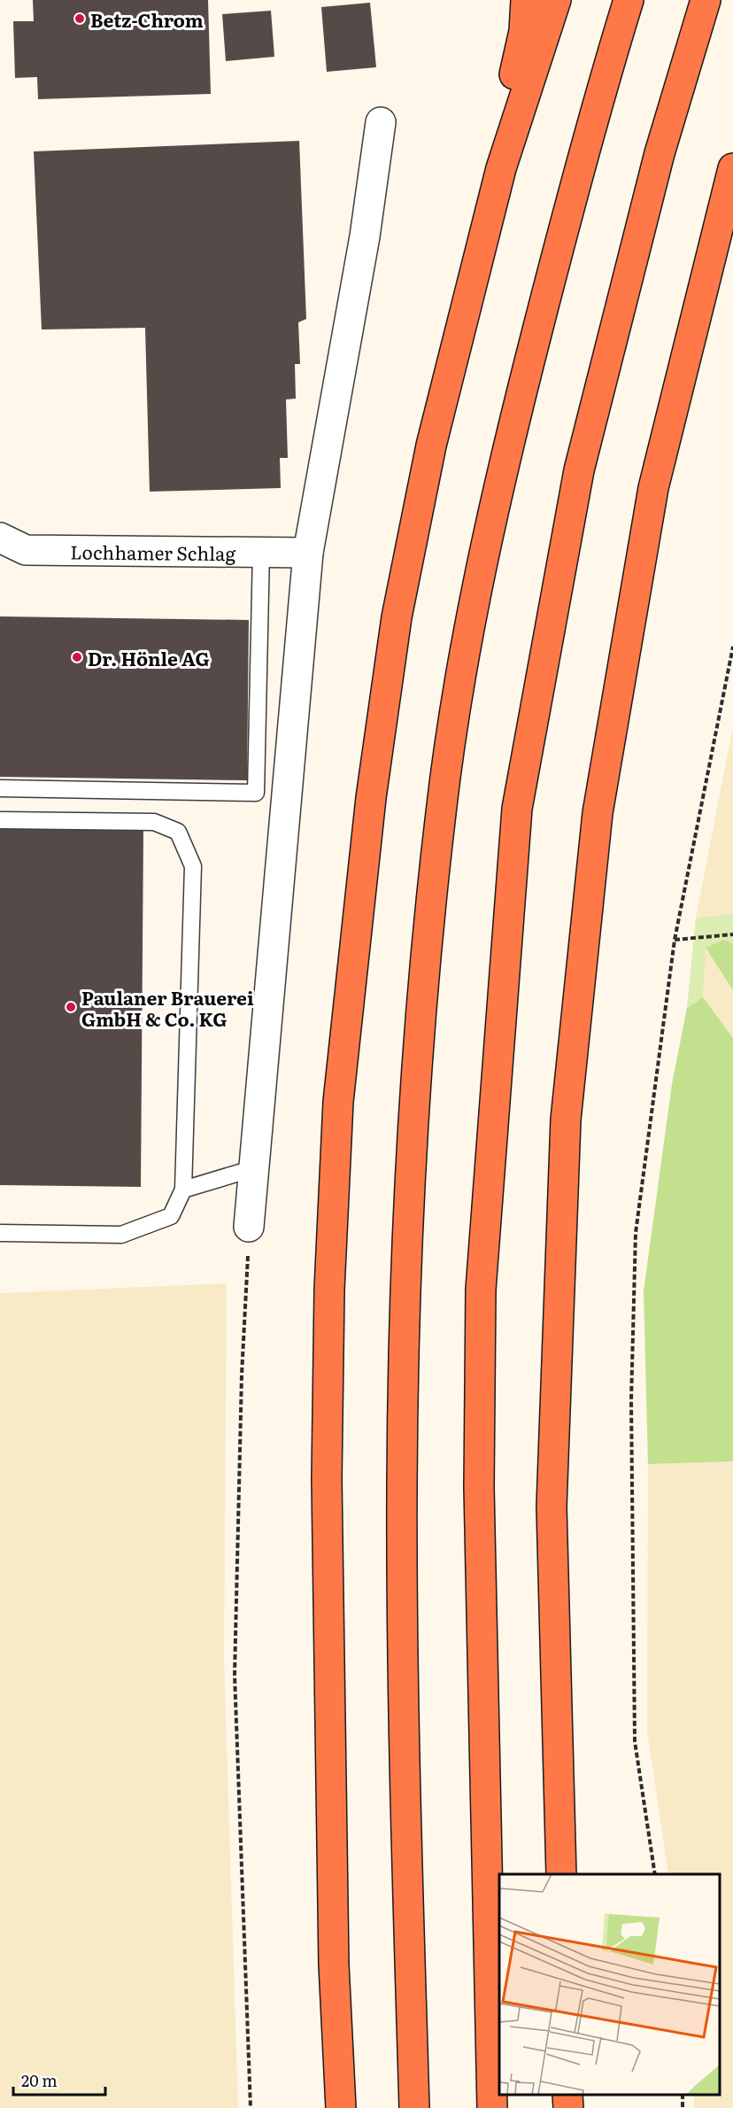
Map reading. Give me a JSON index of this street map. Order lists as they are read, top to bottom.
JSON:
{
  "streets": {
    "street": ["Lochhamer Schlag"]
  },
  "places": ["Betz-Chrom", "Dr. Hönle AG", "Paulaner Brauerei GmbH & Co. KG"],
  "scale_bar": "20 m"
}
